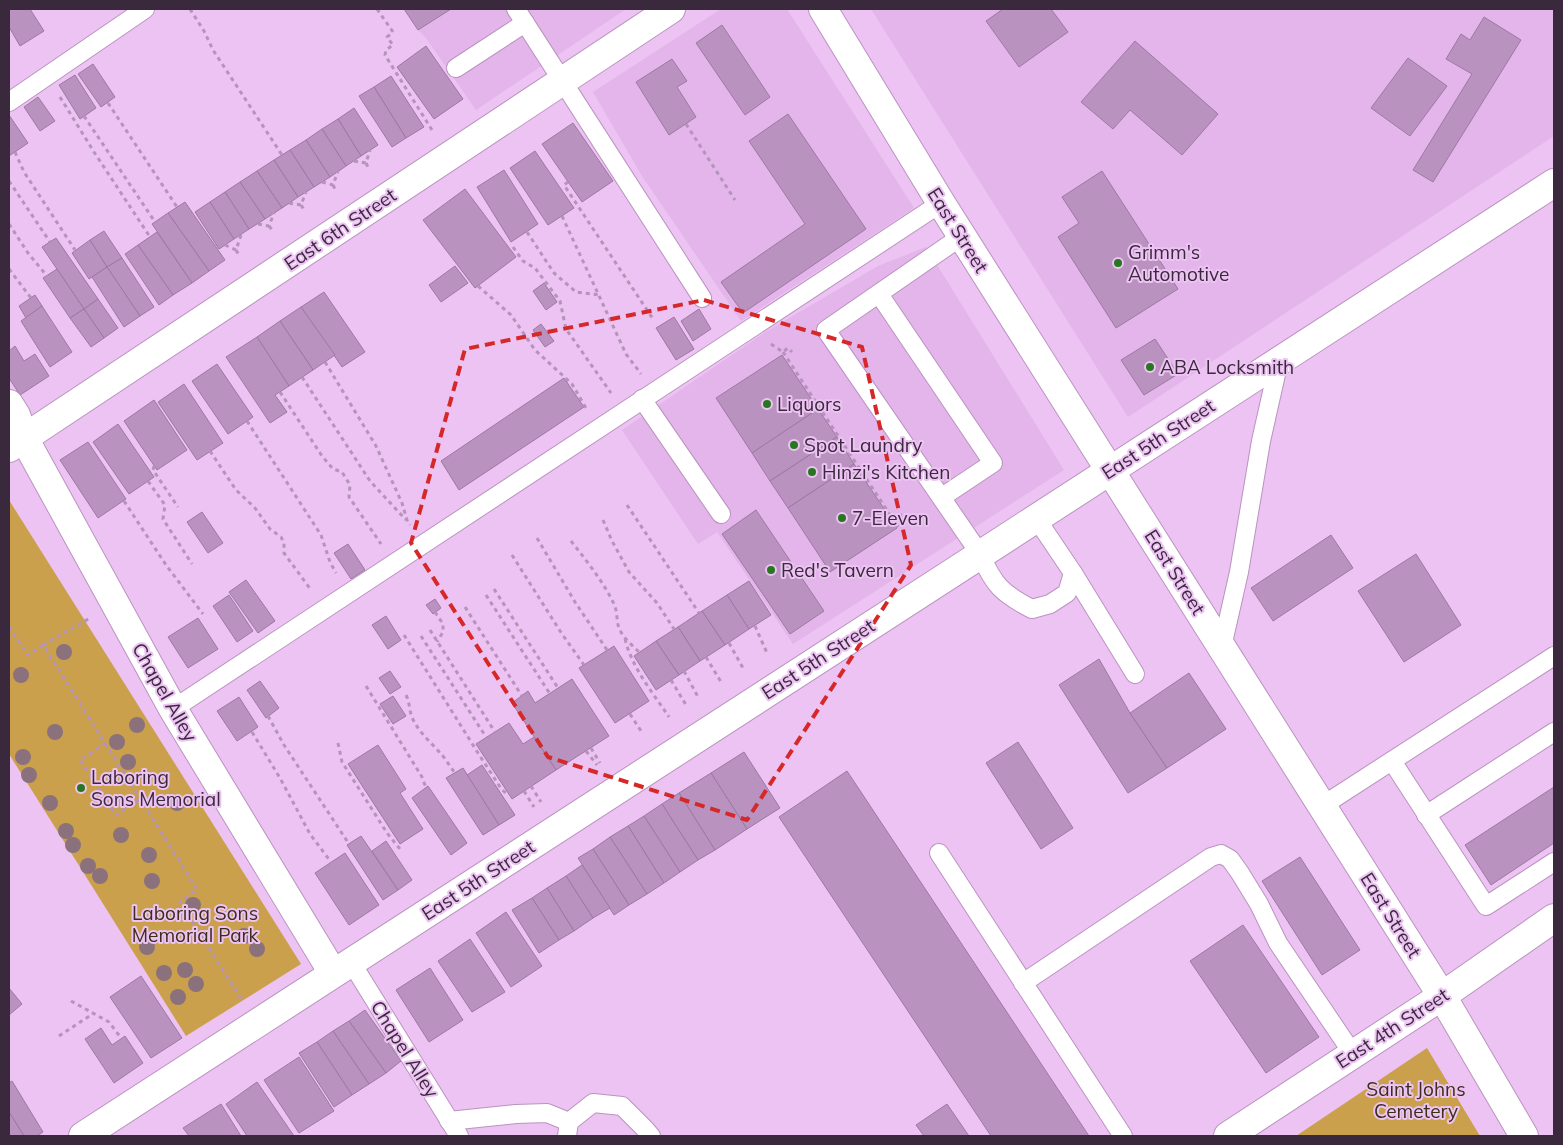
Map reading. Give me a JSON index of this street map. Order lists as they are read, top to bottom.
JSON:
{
  "streets": {
    "street": [
      "East 6th Street",
      "East Street",
      "East 5th Street",
      "Chapel Alley",
      "East 4th Street"
    ]
  },
  "crossings": [
    ["East 6th Street", "Chapel Alley"],
    ["East Street", "East 5th Street"],
    ["East Street", "East 4th Street"],
    ["East 5th Street", "Chapel Alley"]
  ],
  "parks": ["Laboring Sons Memorial Park", "Saint Johns Cemetery"],
  "places": [
    "Grimm's Automotive",
    "ABA Locksmith",
    "Liquors",
    "Spot Laundry",
    "Hinzi's Kitchen",
    "7-Eleven",
    "Red's Tavern",
    "Laboring Sons Memorial"
  ]
}
